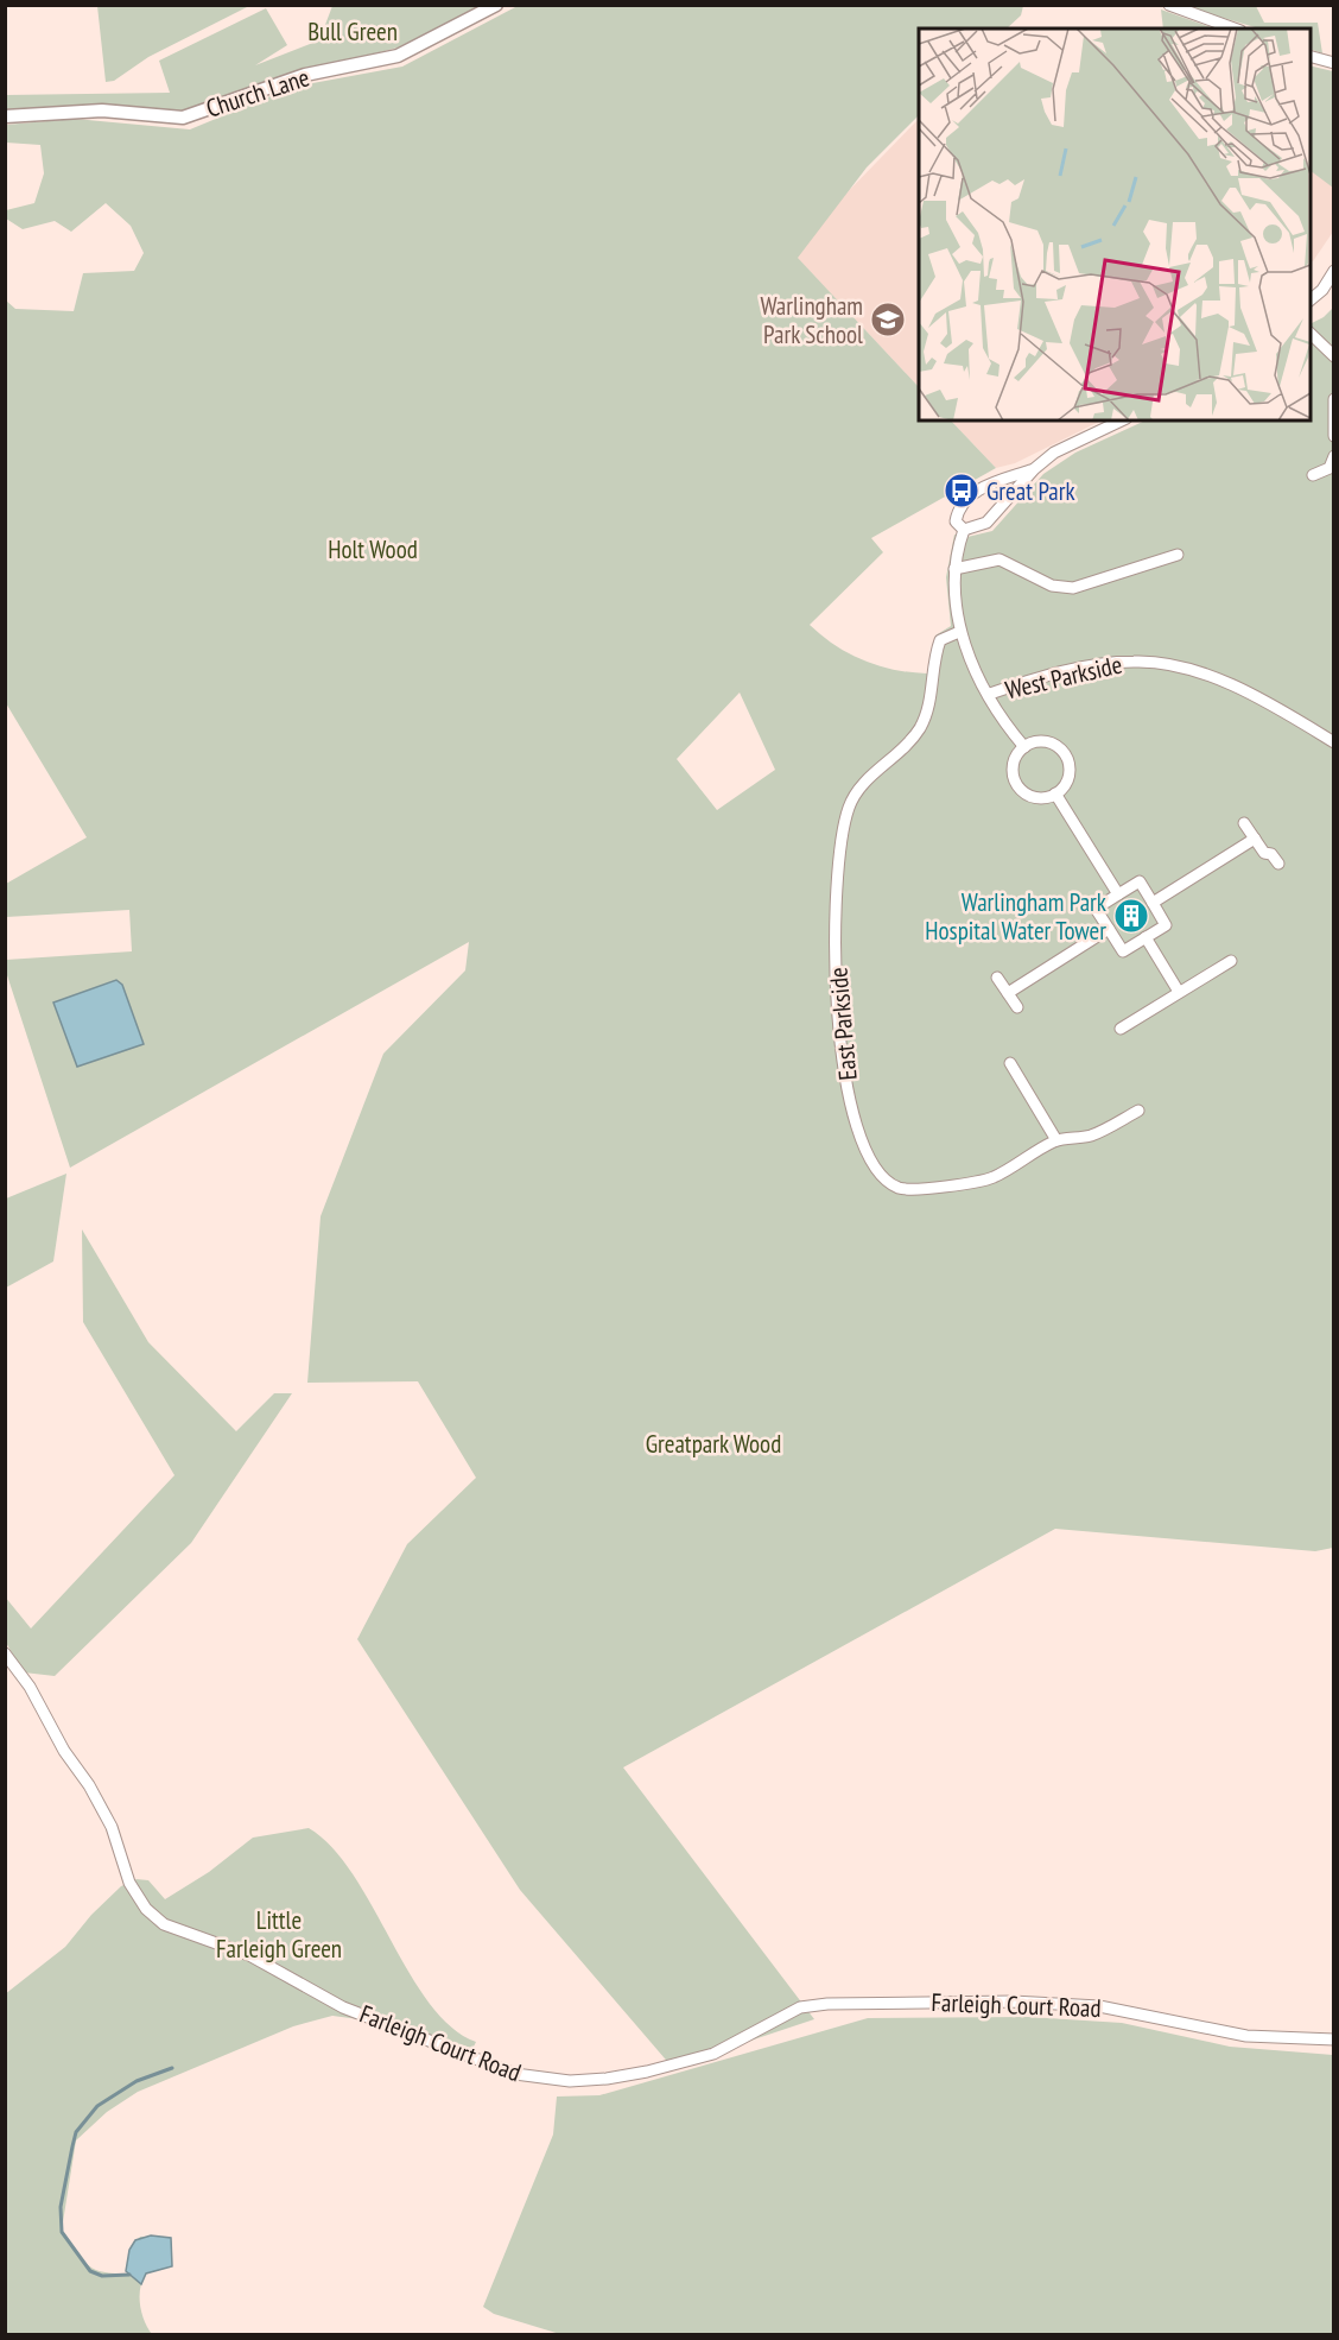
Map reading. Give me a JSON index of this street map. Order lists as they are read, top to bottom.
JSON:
{
  "streets": {
    "street": [
      "Church Lane",
      "West Parkside",
      "East Parkside",
      "Farleigh Court Road"
    ]
  },
  "parks": [
    "Bull Green",
    "Holt Wood",
    "Greatpark Wood",
    "Little Farleigh Green"
  ],
  "places": {
    "school or university": ["Warlingham Park School"],
    "bus stop": ["Great Park"],
    "building": ["Warlingham Park Hospital Water Tower"]
  }
}
